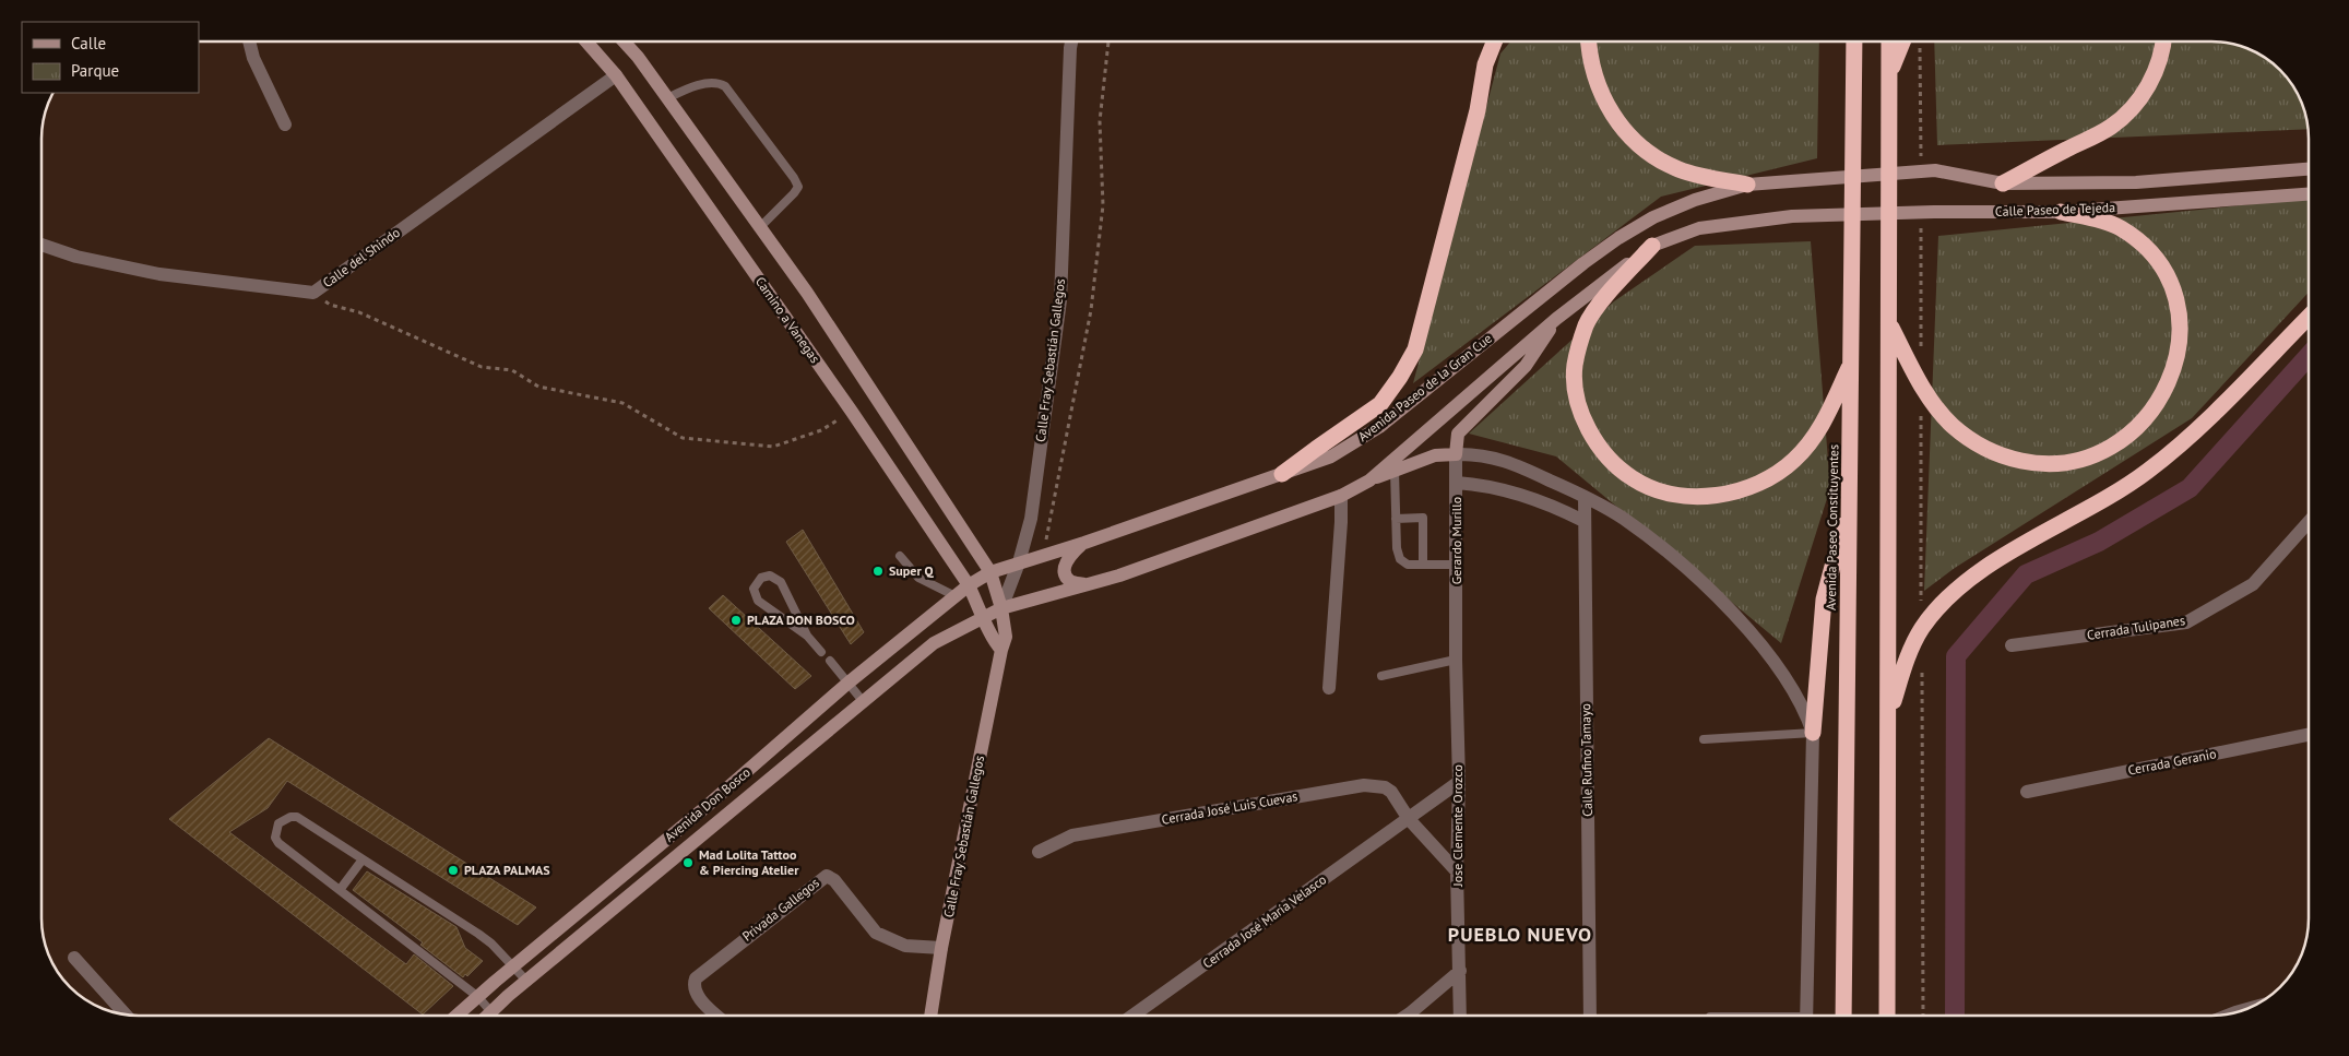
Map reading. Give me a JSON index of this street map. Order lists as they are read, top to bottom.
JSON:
{
  "streets": {
    "highway": ["Avenida Paseo Constituyentes"],
    "main road": [
      "Calle Paseo de Tejeda",
      "Camino a Vanegas",
      "Calle Fray Sebastián Gallegos",
      "Avenida Paseo de la Gran Cue",
      "Avenida Don Bosco"
    ],
    "street": [
      "Calle del Shindo",
      "Gerardo Murillo",
      "Cerrada Tulipanes",
      "Calle Rufino Tamayo",
      "Cerrada Geranio",
      "Cerrada José Luis Cuevas",
      "Jose Clemente Orozco",
      "Privada Gallegos",
      "Cerrada José María Velasco"
    ]
  },
  "crossings": [
    ["Calle Paseo de Tejeda", "Avenida Paseo de la Gran Cue"],
    ["Calle del Shindo", "Camino a Vanegas"],
    ["Camino a Vanegas", "Avenida Paseo de la Gran Cue"],
    ["Camino a Vanegas", "Avenida Don Bosco"],
    ["Calle Fray Sebastián Gallegos", "Avenida Paseo de la Gran Cue"],
    ["Calle Fray Sebastián Gallegos", "Privada Gallegos"],
    ["Avenida Paseo de la Gran Cue", "Avenida Don Bosco"],
    ["Gerardo Murillo", "Jose Clemente Orozco"],
    ["Cerrada José Luis Cuevas", "Cerrada José María Velasco"],
    ["Jose Clemente Orozco", "Cerrada José María Velasco"]
  ],
  "districts": ["PUEBLO NUEVO"],
  "places": [
    "Super Q",
    "PLAZA DON BOSCO",
    "Mad Lolita Tattoo & Piercing Atelier",
    "PLAZA PALMAS"
  ],
  "legend": ["Calle", "Parque"]
}
